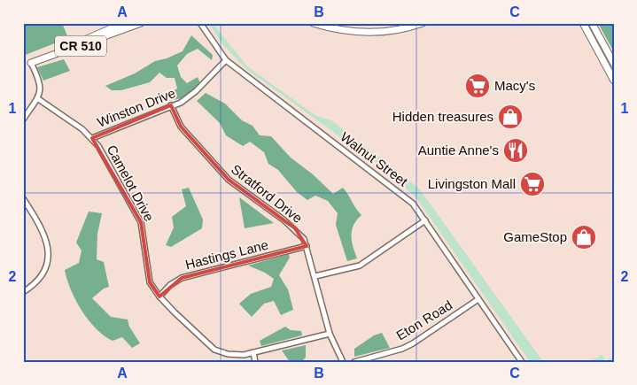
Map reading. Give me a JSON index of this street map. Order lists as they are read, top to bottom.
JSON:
{
  "streets": {
    "main road": ["CR 510"],
    "street": [
      "Winston Drive",
      "Walnut Street",
      "Camelot Drive",
      "Stratford Drive",
      "Hastings Lane",
      "Eton Road"
    ]
  },
  "crossings": [
    ["Winston Drive", "Walnut Street"],
    ["Winston Drive", "Camelot Drive"],
    ["Winston Drive", "Stratford Drive"],
    ["Walnut Street", "Eton Road"],
    ["Camelot Drive", "Stratford Drive"],
    ["Camelot Drive", "Hastings Lane"],
    ["Stratford Drive", "Hastings Lane"]
  ],
  "places": {
    "supermarket": ["Macy's", "Livingston Mall"],
    "shop": ["Hidden treasures", "GameStop"],
    "restaurant": ["Auntie Anne's"]
  },
  "grid": {
    "columns": ["A", "B", "C"],
    "rows": ["1", "2"]
  }
}
